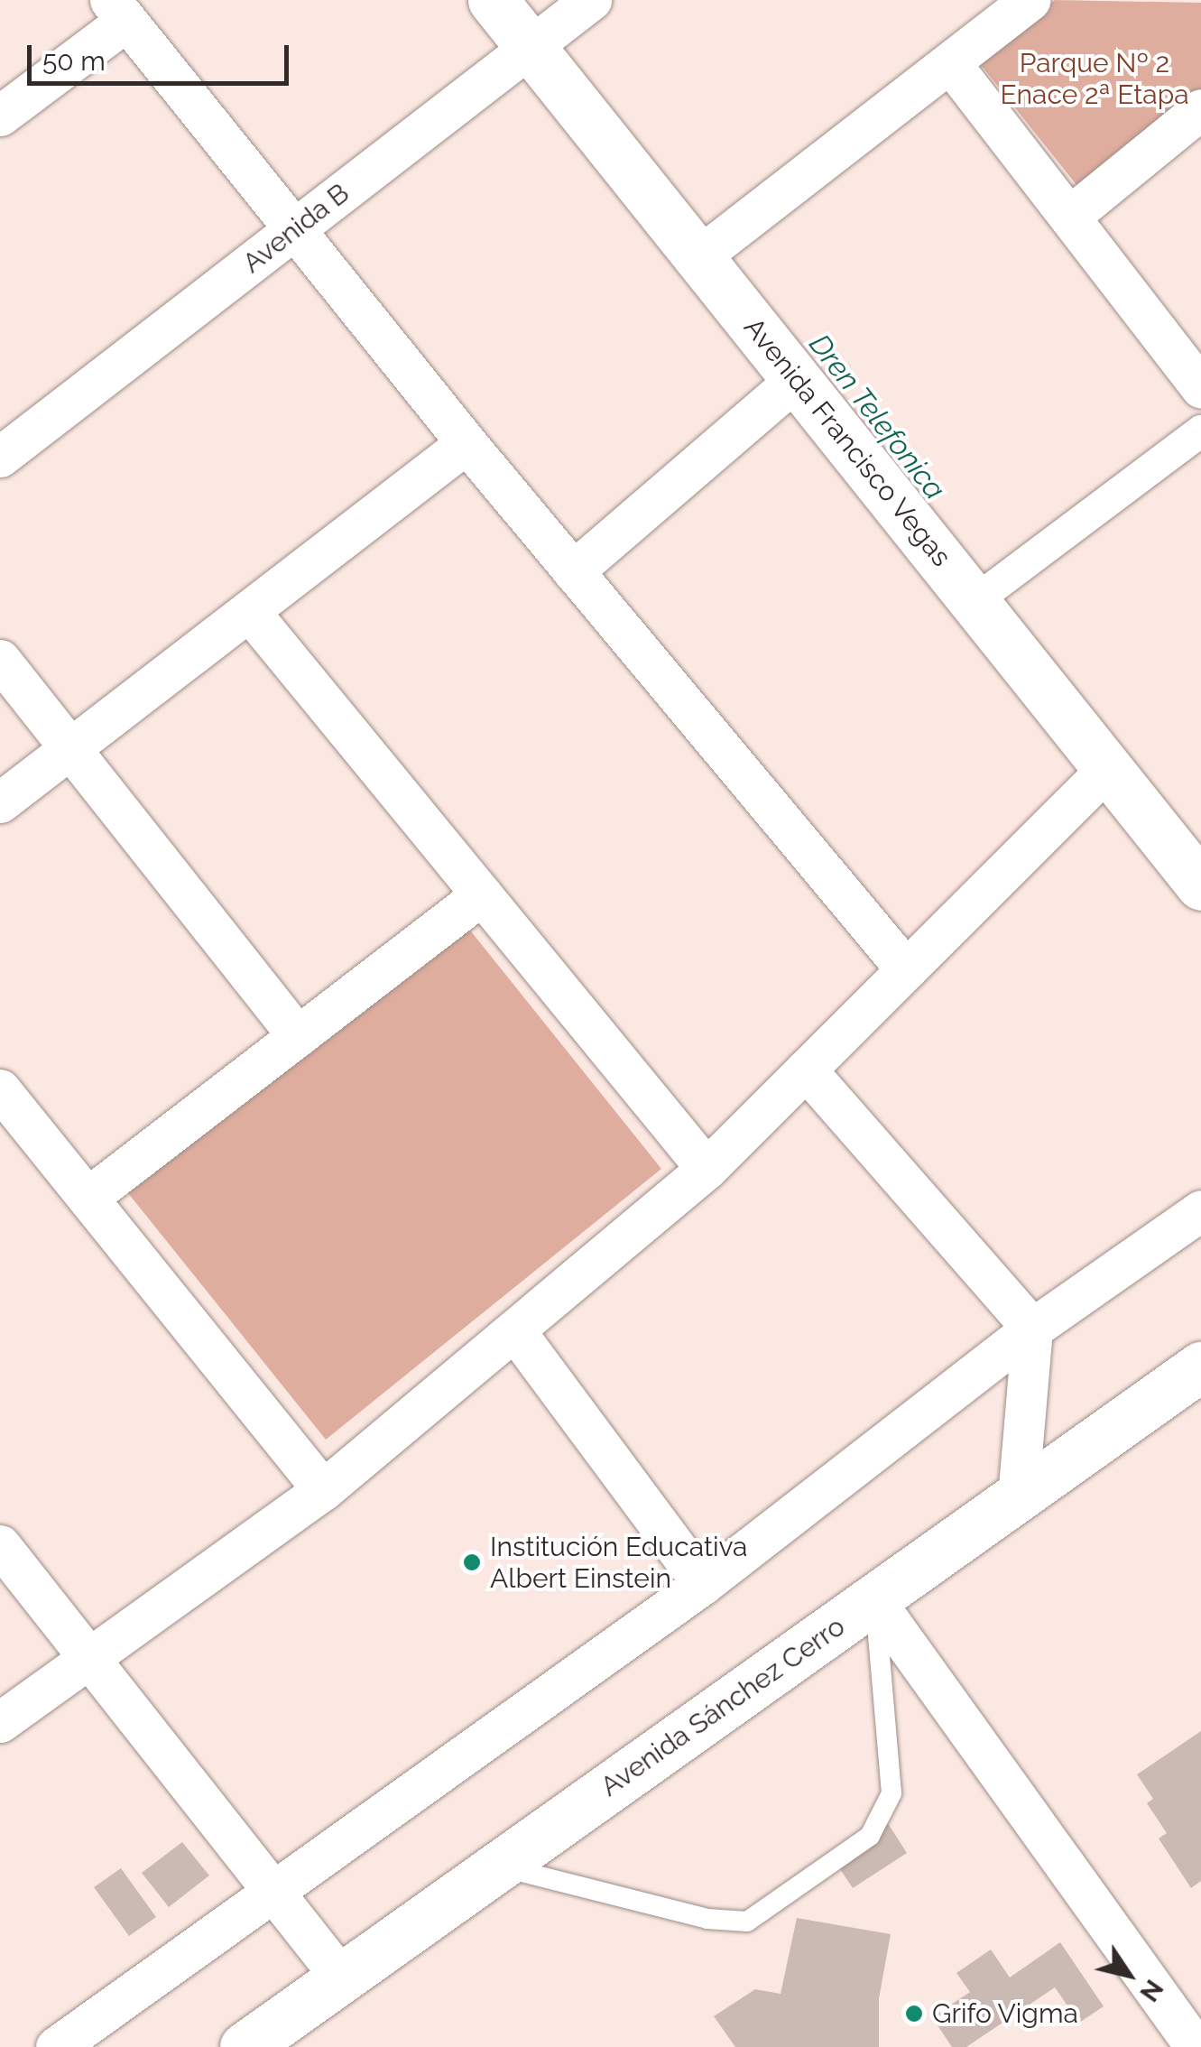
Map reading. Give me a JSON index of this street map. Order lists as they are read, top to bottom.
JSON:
{
  "streets": {
    "main road": ["Avenida Francisco Vegas", "Avenida Sánchez Cerro"],
    "street": ["Avenida B"]
  },
  "crossings": [
    ["Avenida B", "Avenida Francisco Vegas"]
  ],
  "water": ["Dren Telefonica"],
  "parks": ["Parque Nº 2 Enace 2ª Etapa"],
  "places": ["Institución Educativa Albert Einstein", "Grifo Vigma"],
  "scale_bar": "50 m",
  "north": "bottom right"
}
